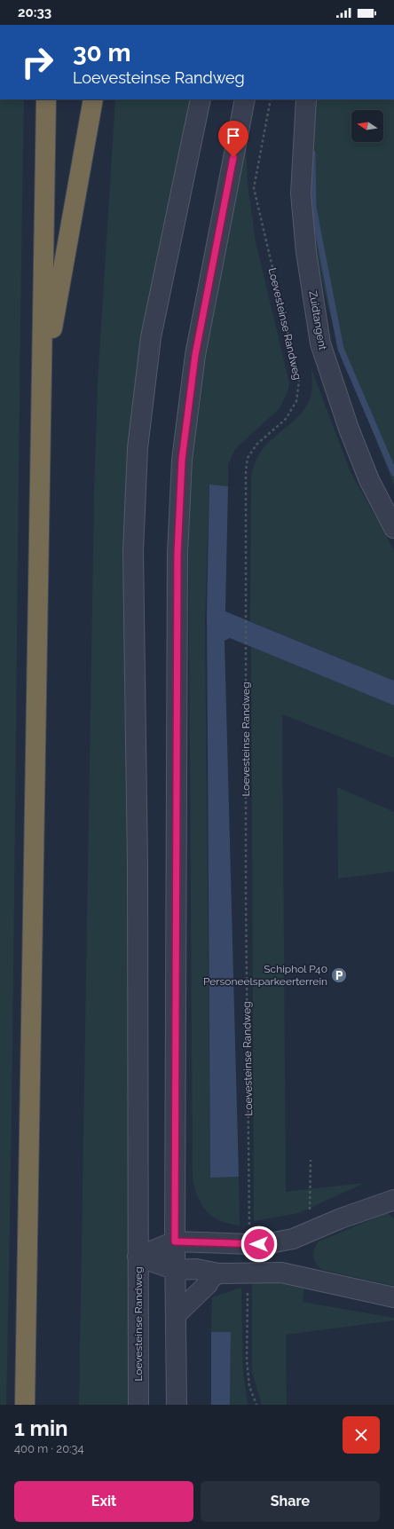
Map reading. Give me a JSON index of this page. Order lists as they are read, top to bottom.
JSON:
{
  "streets": {
    "street": ["Zuidtangent", "Loevesteinse Randweg"]
  },
  "places": {
    "parking": ["Schiphol P40 Personeelsparkeerterrein"]
  },
  "north": "left",
  "page": {
    "status": "20:33",
    "turn": ["30 m", "Loevesteinse Randweg"],
    "heading": ["1 min", "400 m · 20:34"],
    "buttons": ["Exit", "Share"]
  }
}
